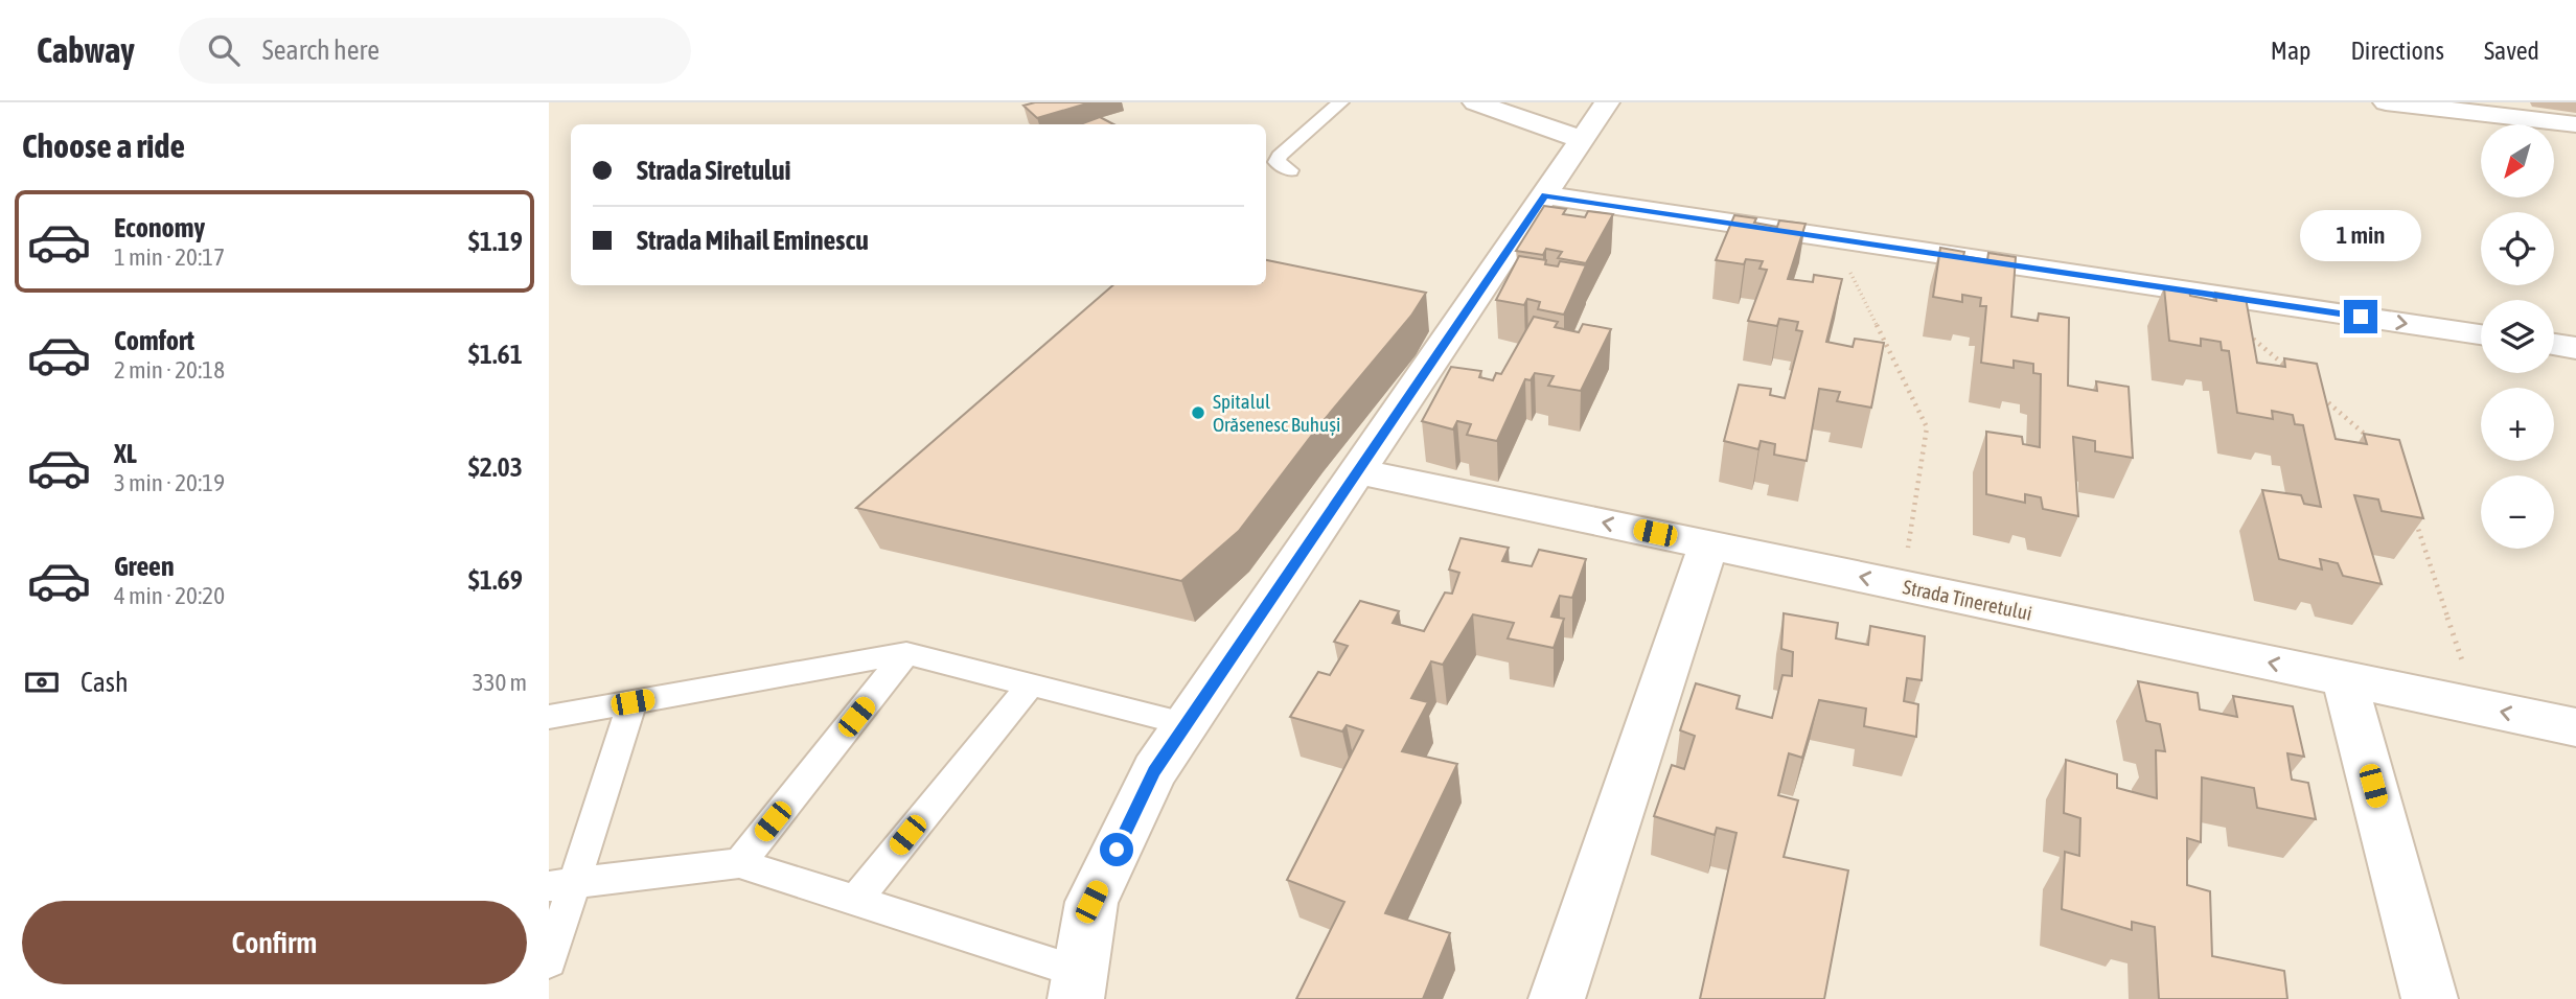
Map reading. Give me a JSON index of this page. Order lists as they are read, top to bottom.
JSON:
{
  "streets": {
    "street": ["Strada Tineretului"]
  },
  "places": ["Spitalul Orăsenesc Buhuși"],
  "north": "bottom left",
  "page": {
    "header": "Cabway",
    "search": "Search here",
    "nav": ["Map", "Directions", "Saved"],
    "heading": "Choose a ride",
    "map_buttons": ["+", "−"],
    "banner": ["Strada Siretului", "Strada Mihail Eminescu"],
    "list": [
      {
        "name": "Economy",
        "note": "1 min · 20:17",
        "value": "$1.19"
      },
      {
        "name": "Comfort",
        "note": "2 min · 20:18",
        "value": "$1.61"
      },
      {
        "name": "XL",
        "note": "3 min · 20:19",
        "value": "$2.03"
      },
      {
        "name": "Green",
        "note": "4 min · 20:20",
        "value": "$1.69"
      }
    ],
    "bubble": "1 min",
    "pay": ["Cash", "330 m"],
    "buttons": "Confirm"
  }
}
